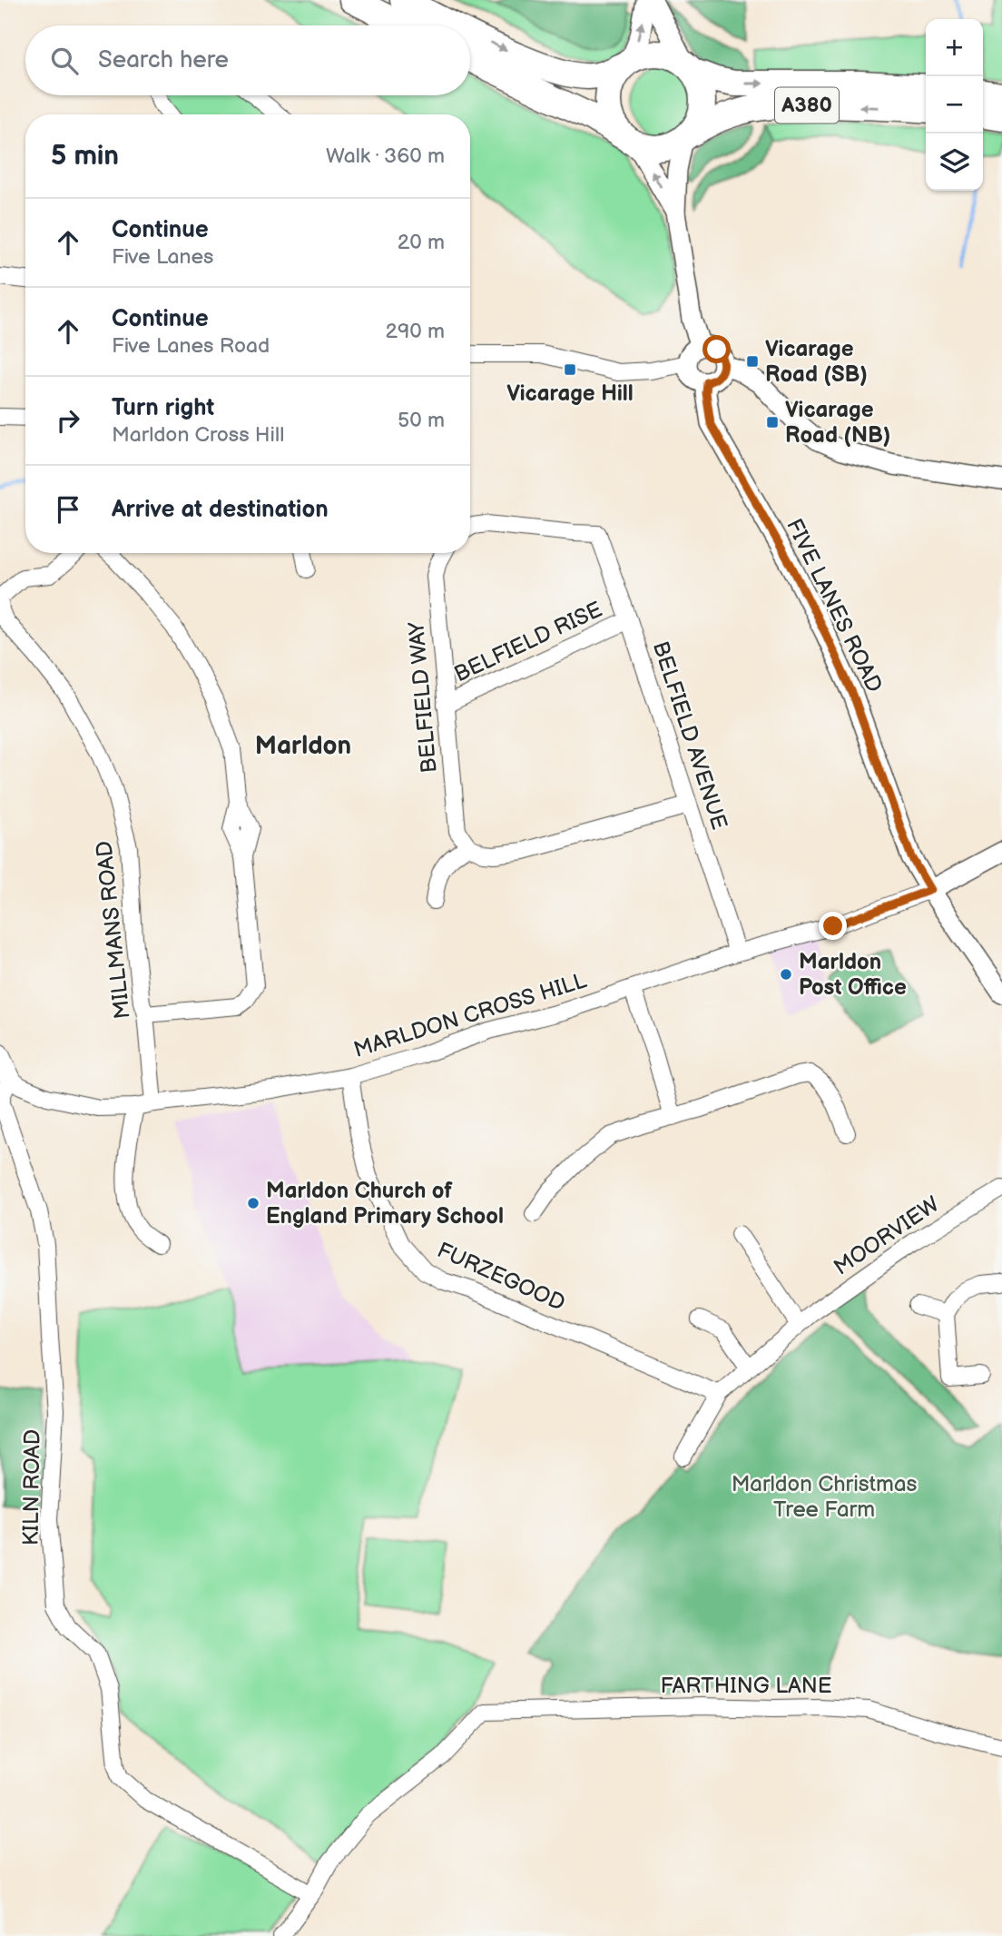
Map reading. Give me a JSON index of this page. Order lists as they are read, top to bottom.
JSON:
{
  "streets": {
    "highway": ["A380"],
    "street": [
      "FIVE LANES ROAD",
      "BELFIELD RISE",
      "BELFIELD WAY",
      "BELFIELD AVENUE",
      "MILLMANS ROAD",
      "MARLDON CROSS HILL",
      "MOORVIEW",
      "FURZEGOOD",
      "KILN ROAD",
      "FARTHING LANE"
    ]
  },
  "crossings": [
    ["FIVE LANES ROAD", "MARLDON CROSS HILL"],
    ["BELFIELD RISE", "BELFIELD WAY"],
    ["BELFIELD RISE", "BELFIELD AVENUE"],
    ["BELFIELD AVENUE", "MARLDON CROSS HILL"],
    ["MILLMANS ROAD", "MARLDON CROSS HILL"],
    ["MARLDON CROSS HILL", "FURZEGOOD"],
    ["MARLDON CROSS HILL", "KILN ROAD"],
    ["MOORVIEW", "FURZEGOOD"],
    ["KILN ROAD", "FARTHING LANE"]
  ],
  "districts": ["Marldon"],
  "parks": ["Marldon Christmas Tree Farm"],
  "places": {
    "transit": ["Vicarage Road (SB)", "Vicarage Hill", "Vicarage Road (NB)"],
    "other": ["Marldon Post Office", "Marldon Church of England Primary School"]
  },
  "page": {
    "map_buttons": ["+", "−"],
    "search": "Search here",
    "heading": ["5 min", "Walk · 360 m"],
    "list": [
      ["Continue", "Five Lanes", "20 m"],
      ["Continue", "Five Lanes Road", "290 m"],
      ["Turn right", "Marldon Cross Hill", "50 m"],
      "Arrive at destination"
    ]
  }
}
